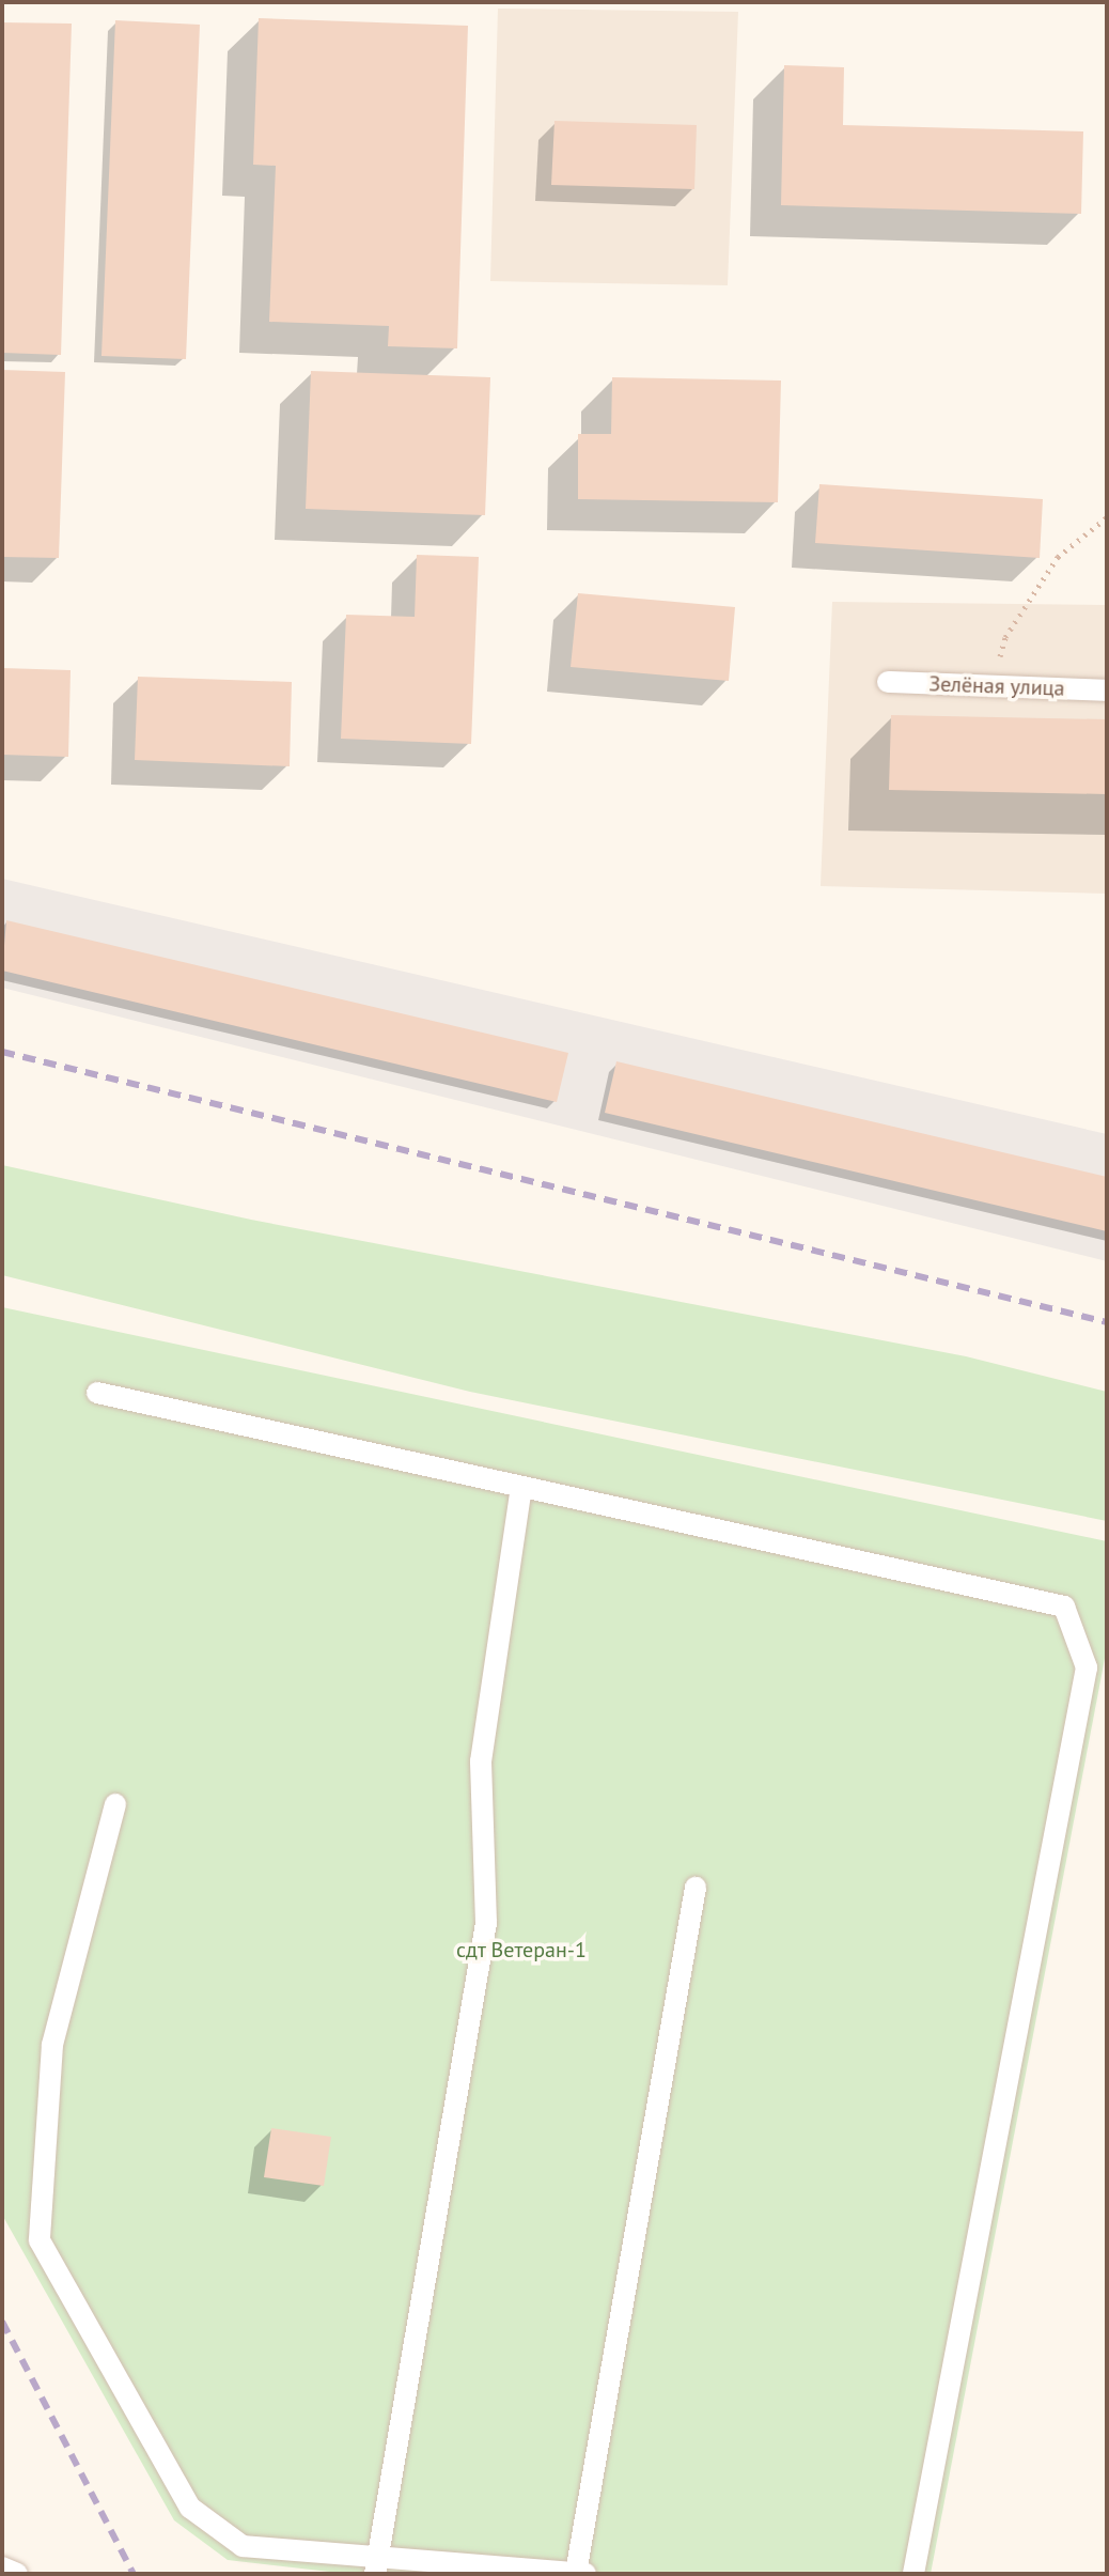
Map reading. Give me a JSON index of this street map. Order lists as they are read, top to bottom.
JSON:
{
  "streets": {
    "lane": ["Зелёная улица"]
  },
  "parks": ["сдт Ветеран-1"]
}
